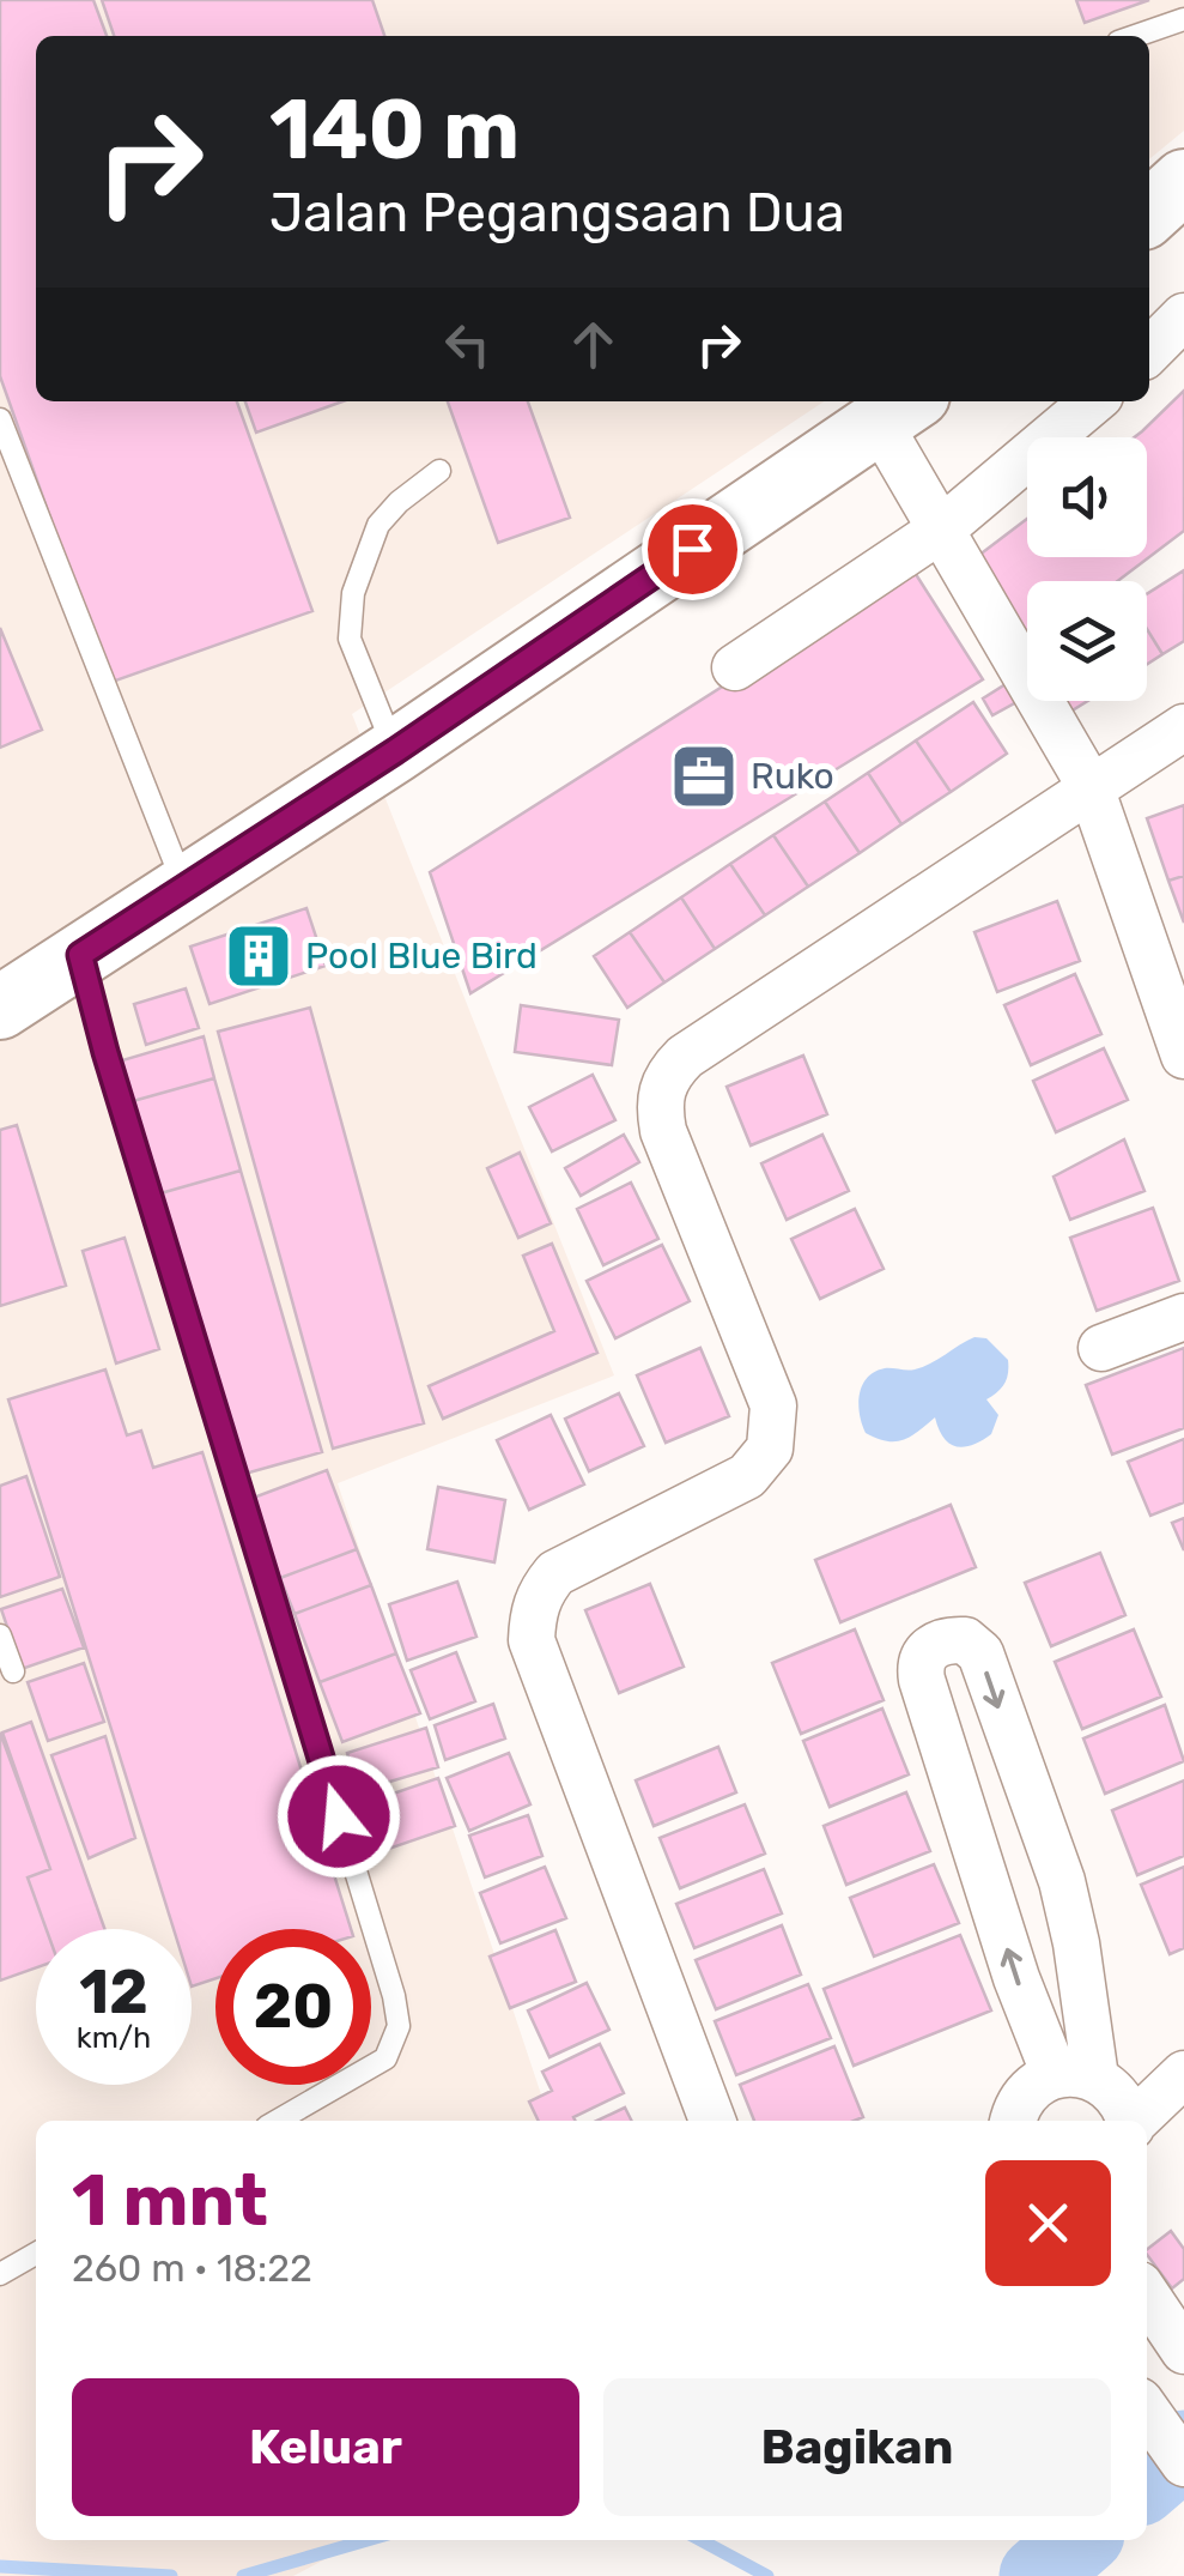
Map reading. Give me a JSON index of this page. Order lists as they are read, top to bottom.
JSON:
{
  "places": {
    "office": ["Ruko"],
    "building": ["Pool Blue Bird"]
  },
  "page": {
    "turn": ["140 m", "Jalan Pegangsaan Dua"],
    "speed": "12 km/h",
    "limit": "20",
    "heading": ["1 mnt", "260 m · 18:22"],
    "buttons": ["Keluar", "Bagikan"]
  }
}
